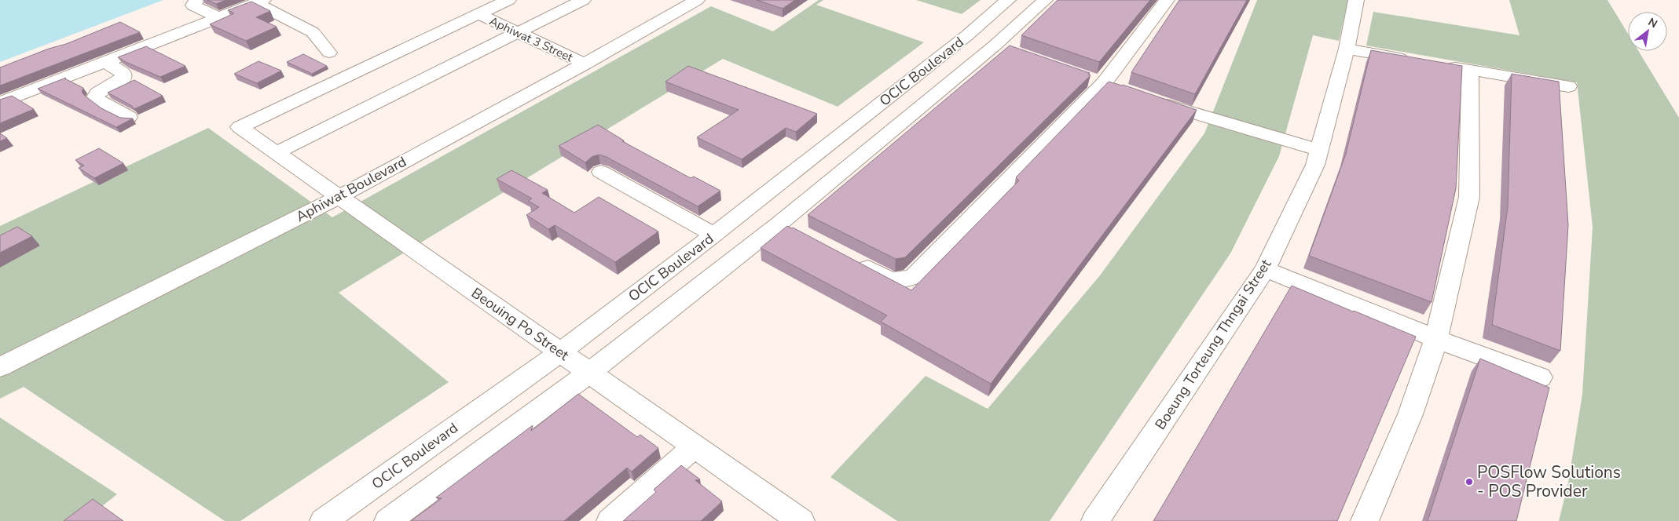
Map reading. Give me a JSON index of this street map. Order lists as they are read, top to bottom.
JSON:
{
  "streets": {
    "street": [
      "Aphiwat 3 Street",
      "OCIC Boulevard",
      "Aphiwat Boulevard",
      "Beouing Po Street",
      "Boeung Torteung Thngai Street"
    ]
  },
  "crossings": [
    ["Aphiwat 3 Street", "Aphiwat Boulevard"],
    ["Aphiwat 3 Street", "Beouing Po Street"],
    ["OCIC Boulevard", "Beouing Po Street"],
    ["Aphiwat Boulevard", "Beouing Po Street"]
  ],
  "places": ["POSFlow Solutions - POS Provider"],
  "north": "top right"
}
